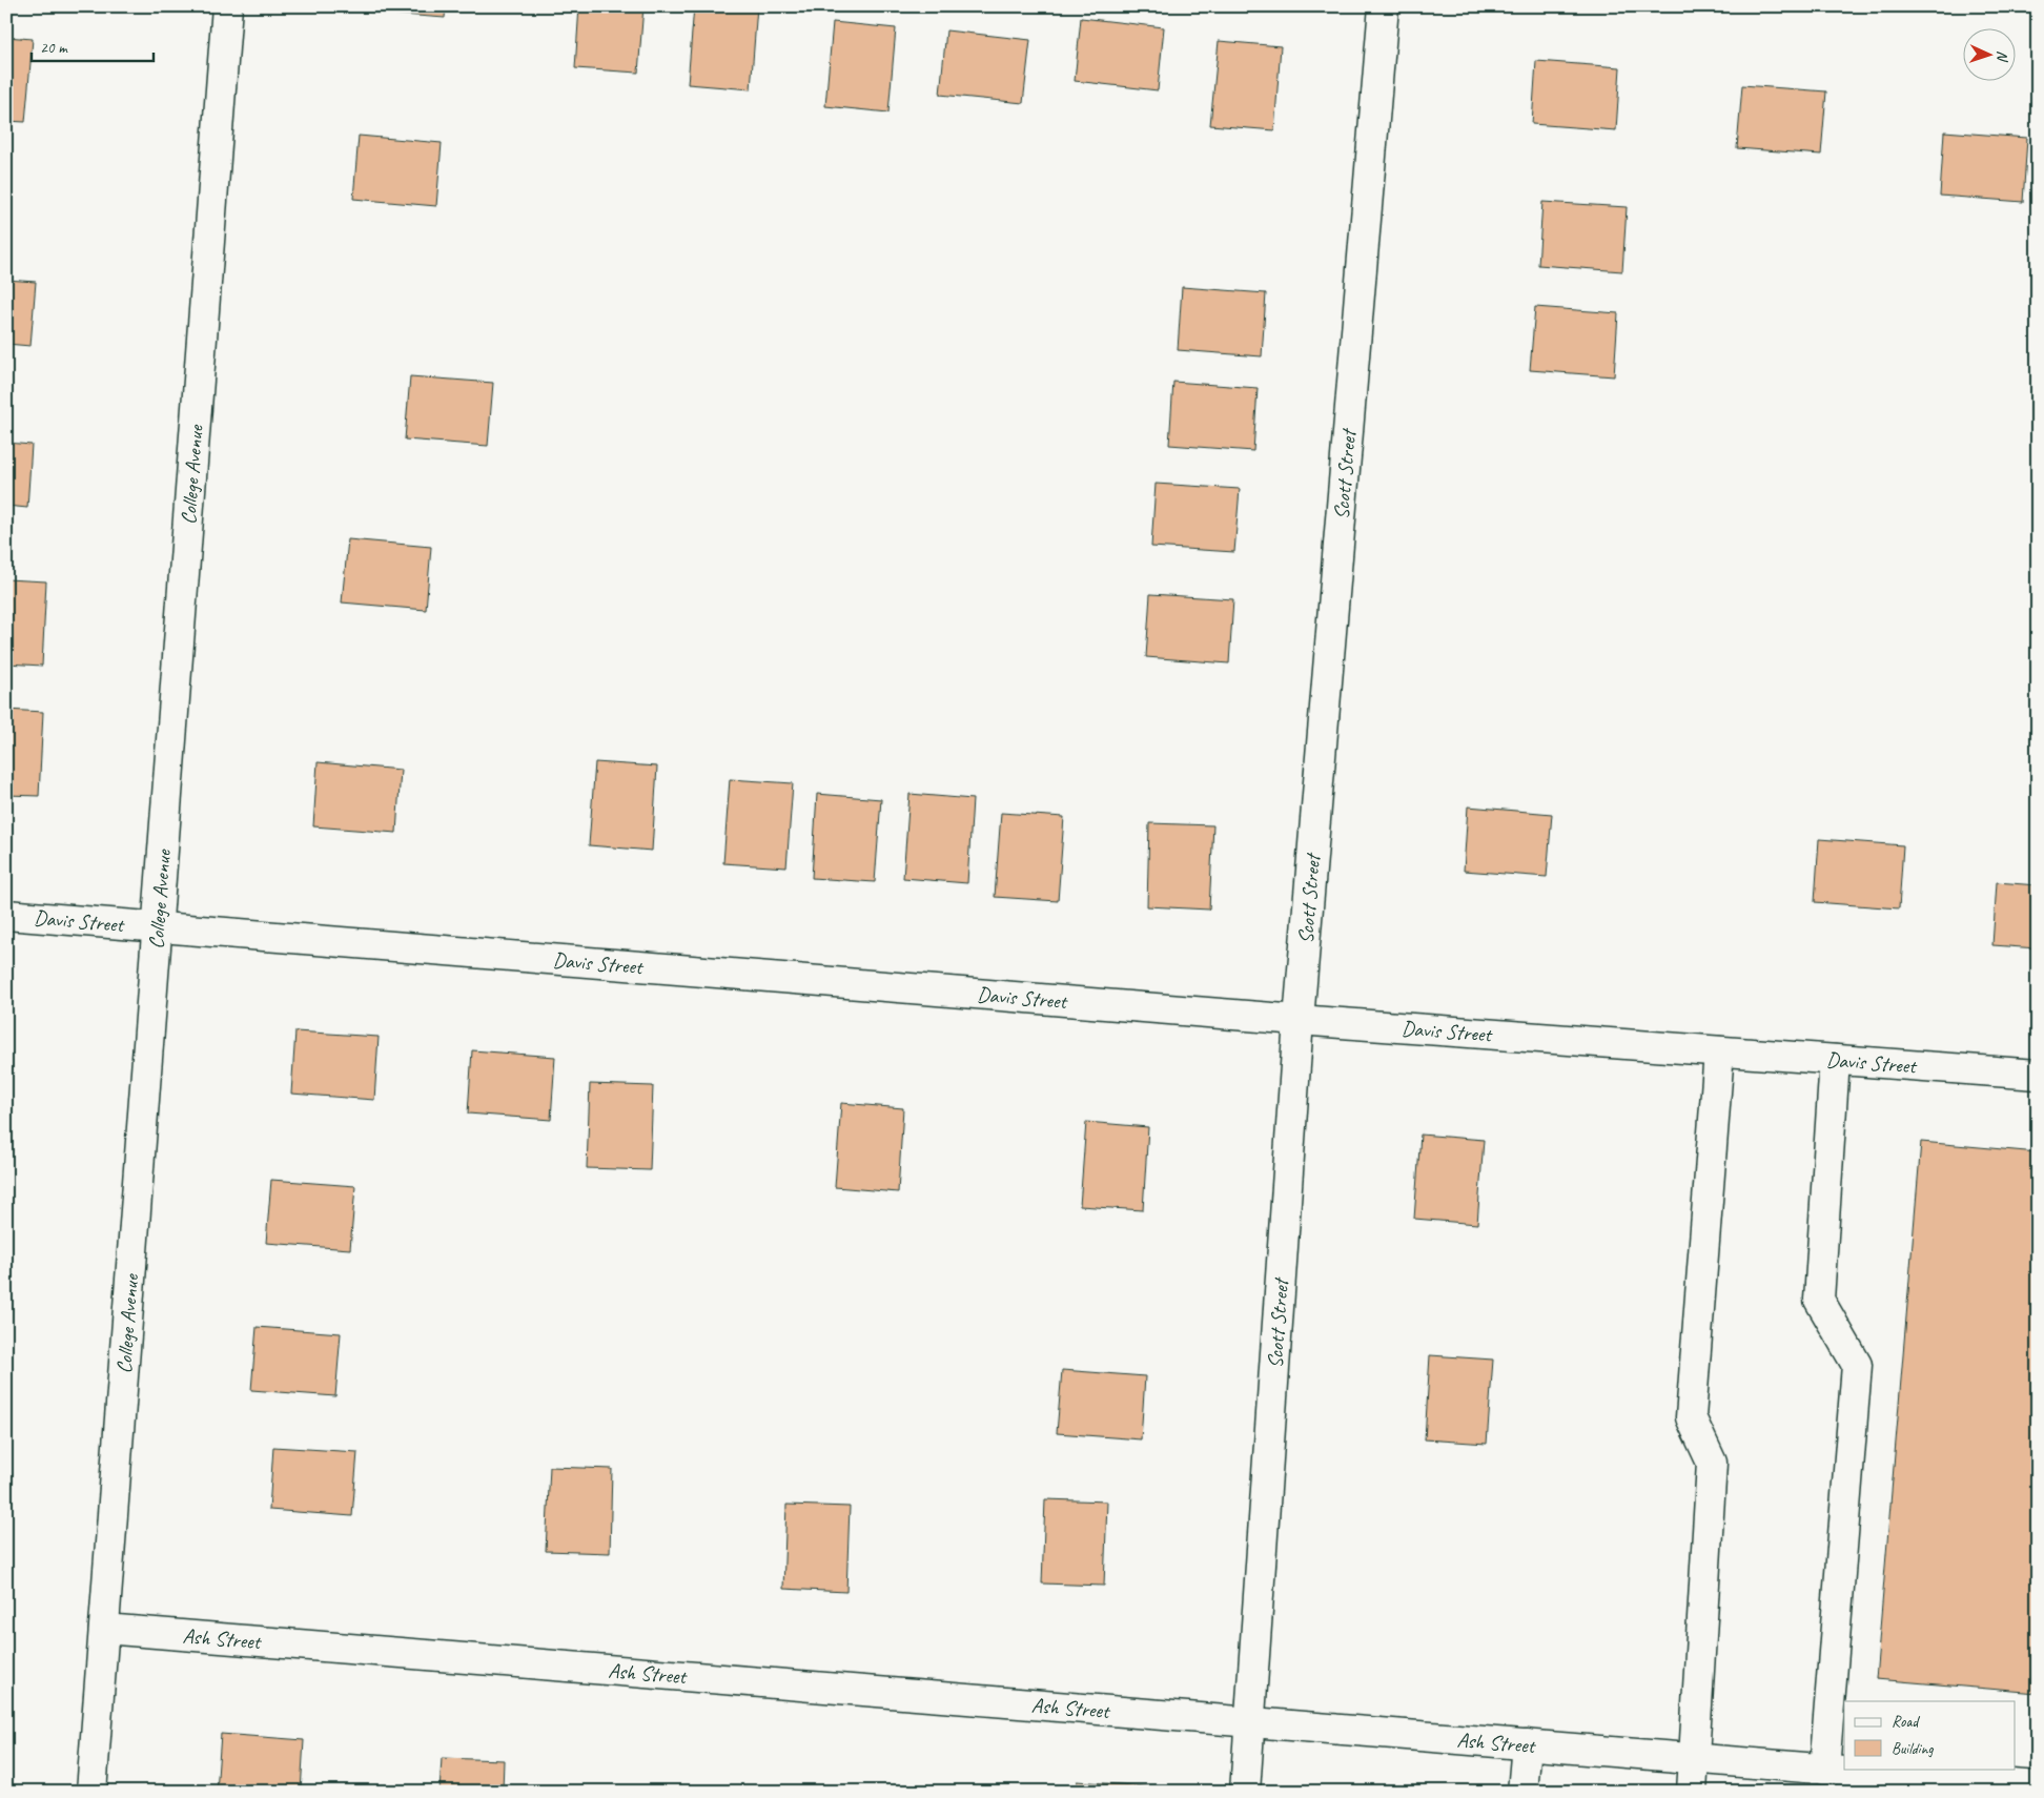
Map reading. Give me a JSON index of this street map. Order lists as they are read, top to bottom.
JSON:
{
  "streets": {
    "street": [
      "College Avenue",
      "Scott Street",
      "Davis Street",
      "Ash Street"
    ]
  },
  "crossings": [
    ["College Avenue", "Davis Street"],
    ["College Avenue", "Ash Street"],
    ["Scott Street", "Davis Street"],
    ["Scott Street", "Ash Street"]
  ],
  "legend": ["Road", "Building"],
  "scale_bar": "20 m",
  "north": "right"
}
